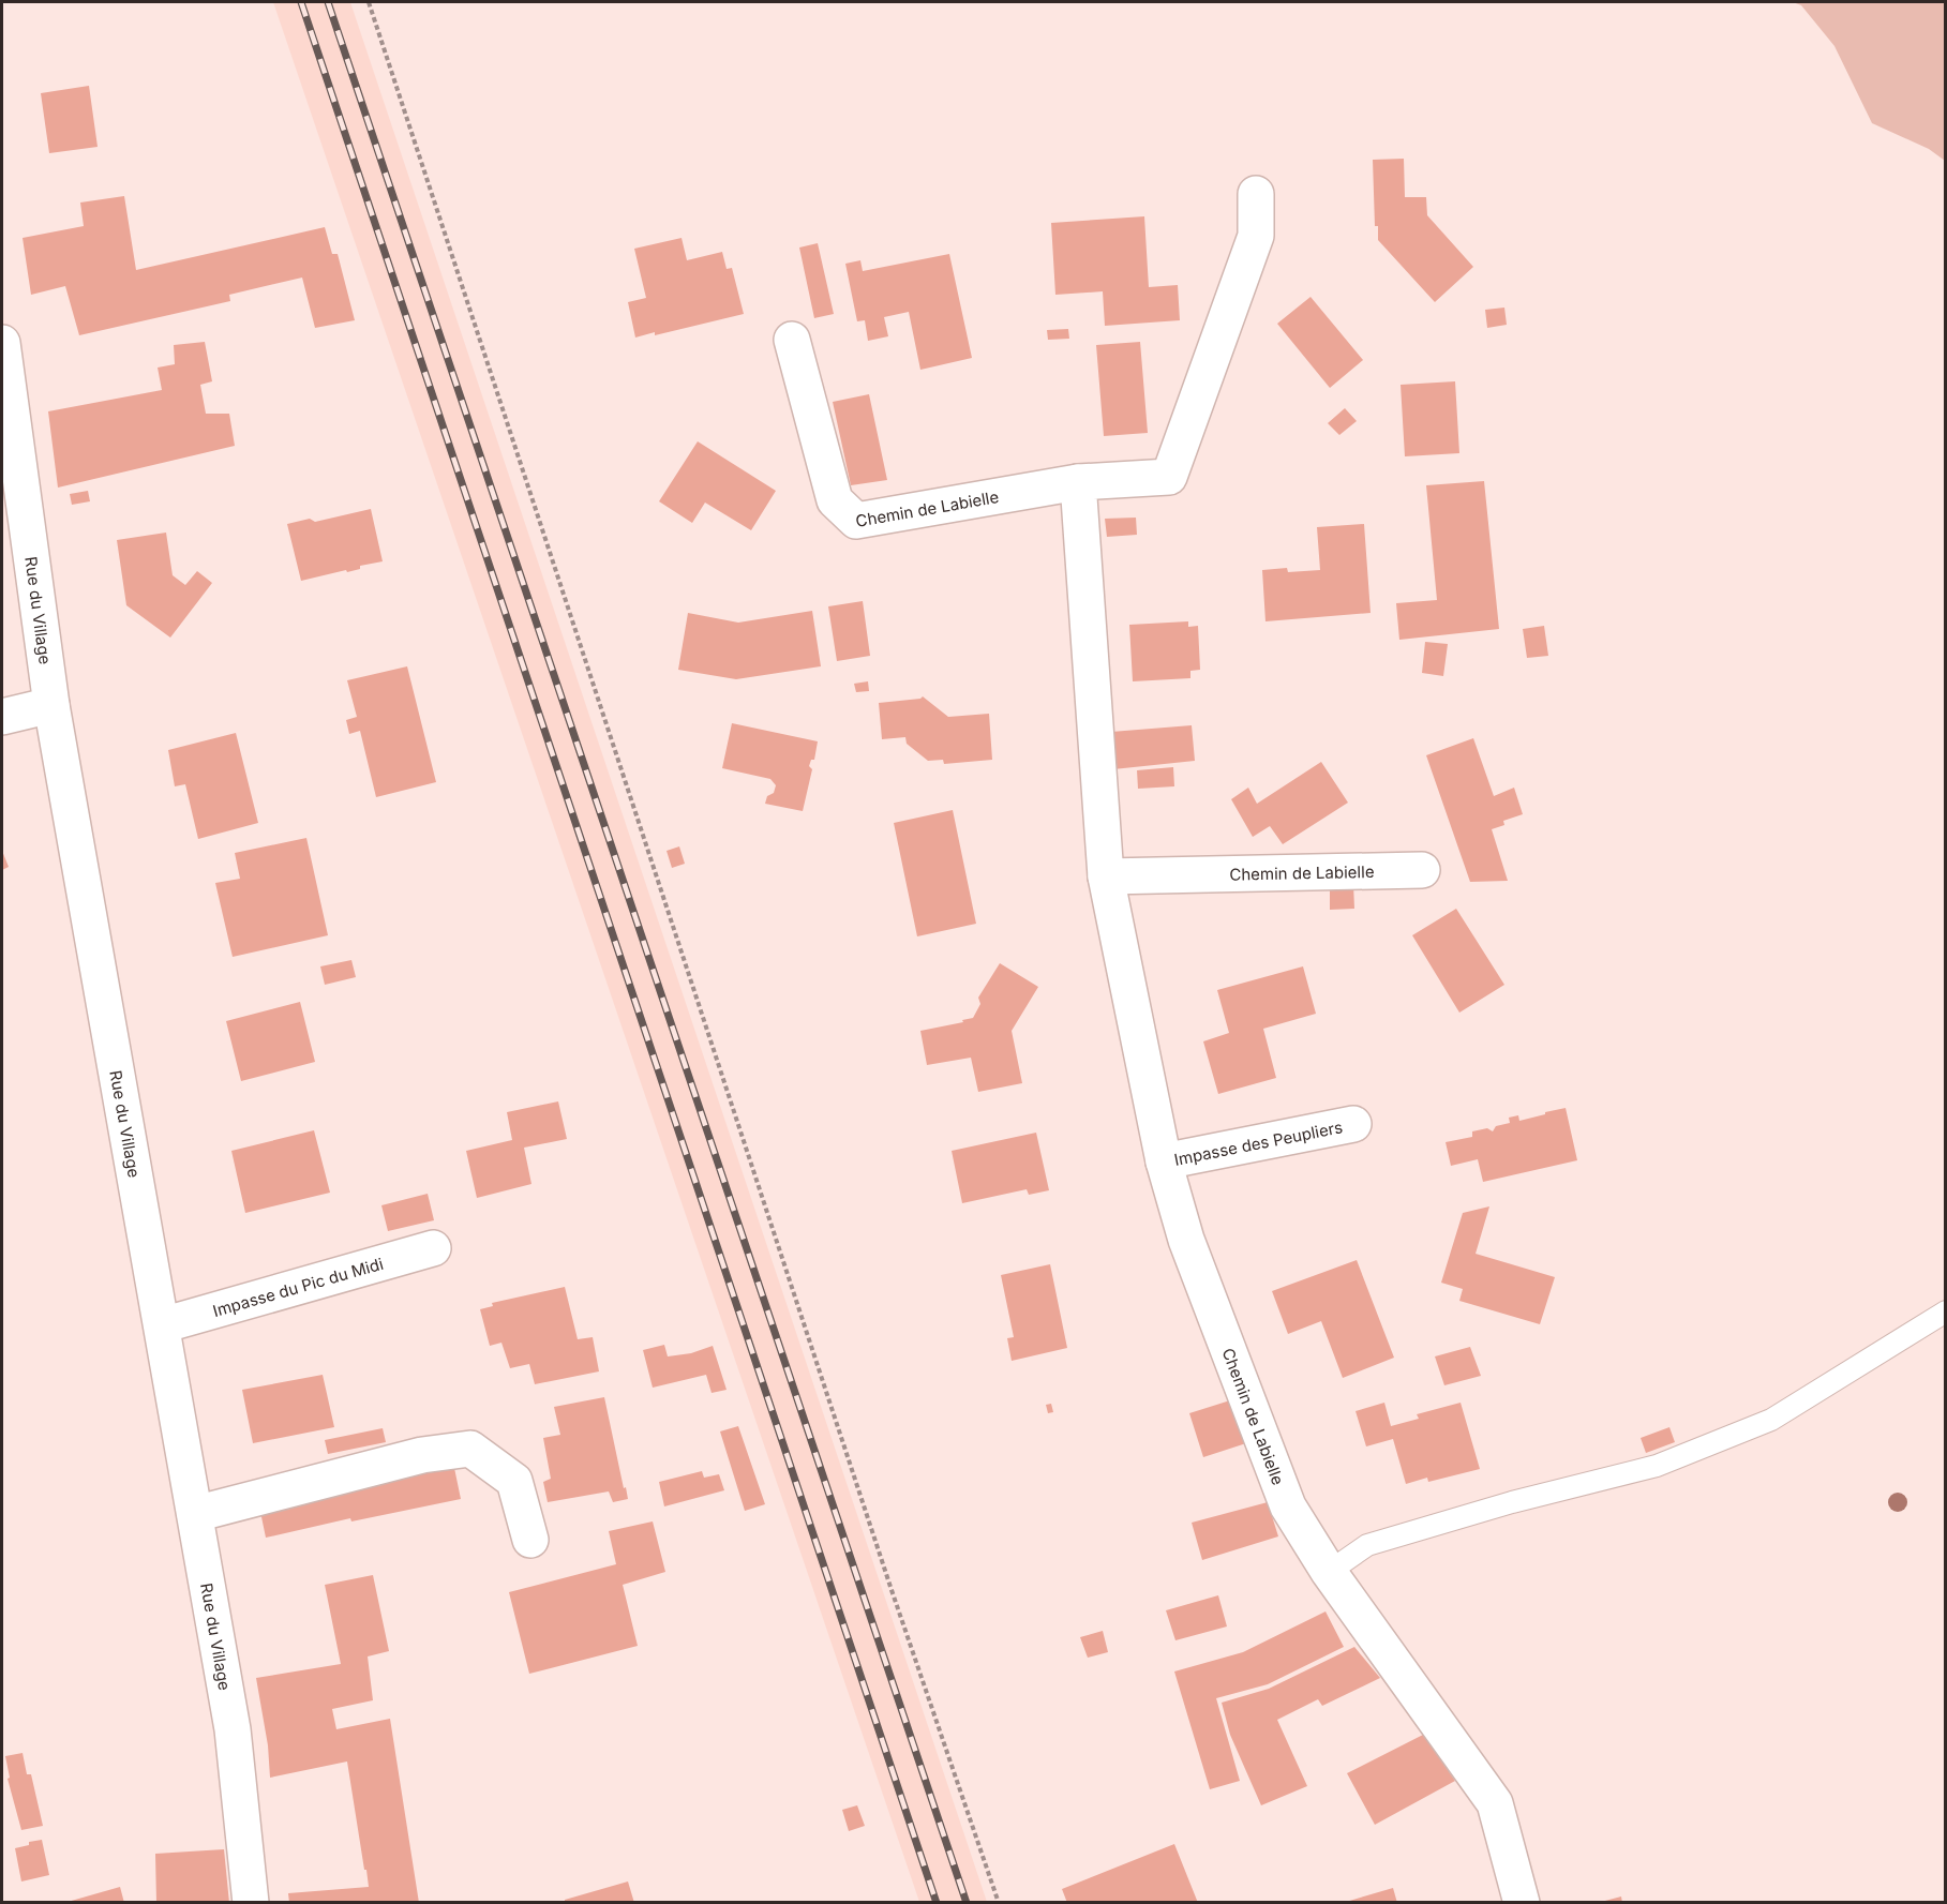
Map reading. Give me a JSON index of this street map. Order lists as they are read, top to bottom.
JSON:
{
  "streets": {
    "street": [
      "Chemin de Labielle",
      "Rue du Village",
      "Impasse des Peupliers",
      "Impasse du Pic du Midi"
    ]
  },
  "crossings": [
    ["Chemin de Labielle", "Impasse des Peupliers"],
    ["Rue du Village", "Impasse du Pic du Midi"]
  ]
}
